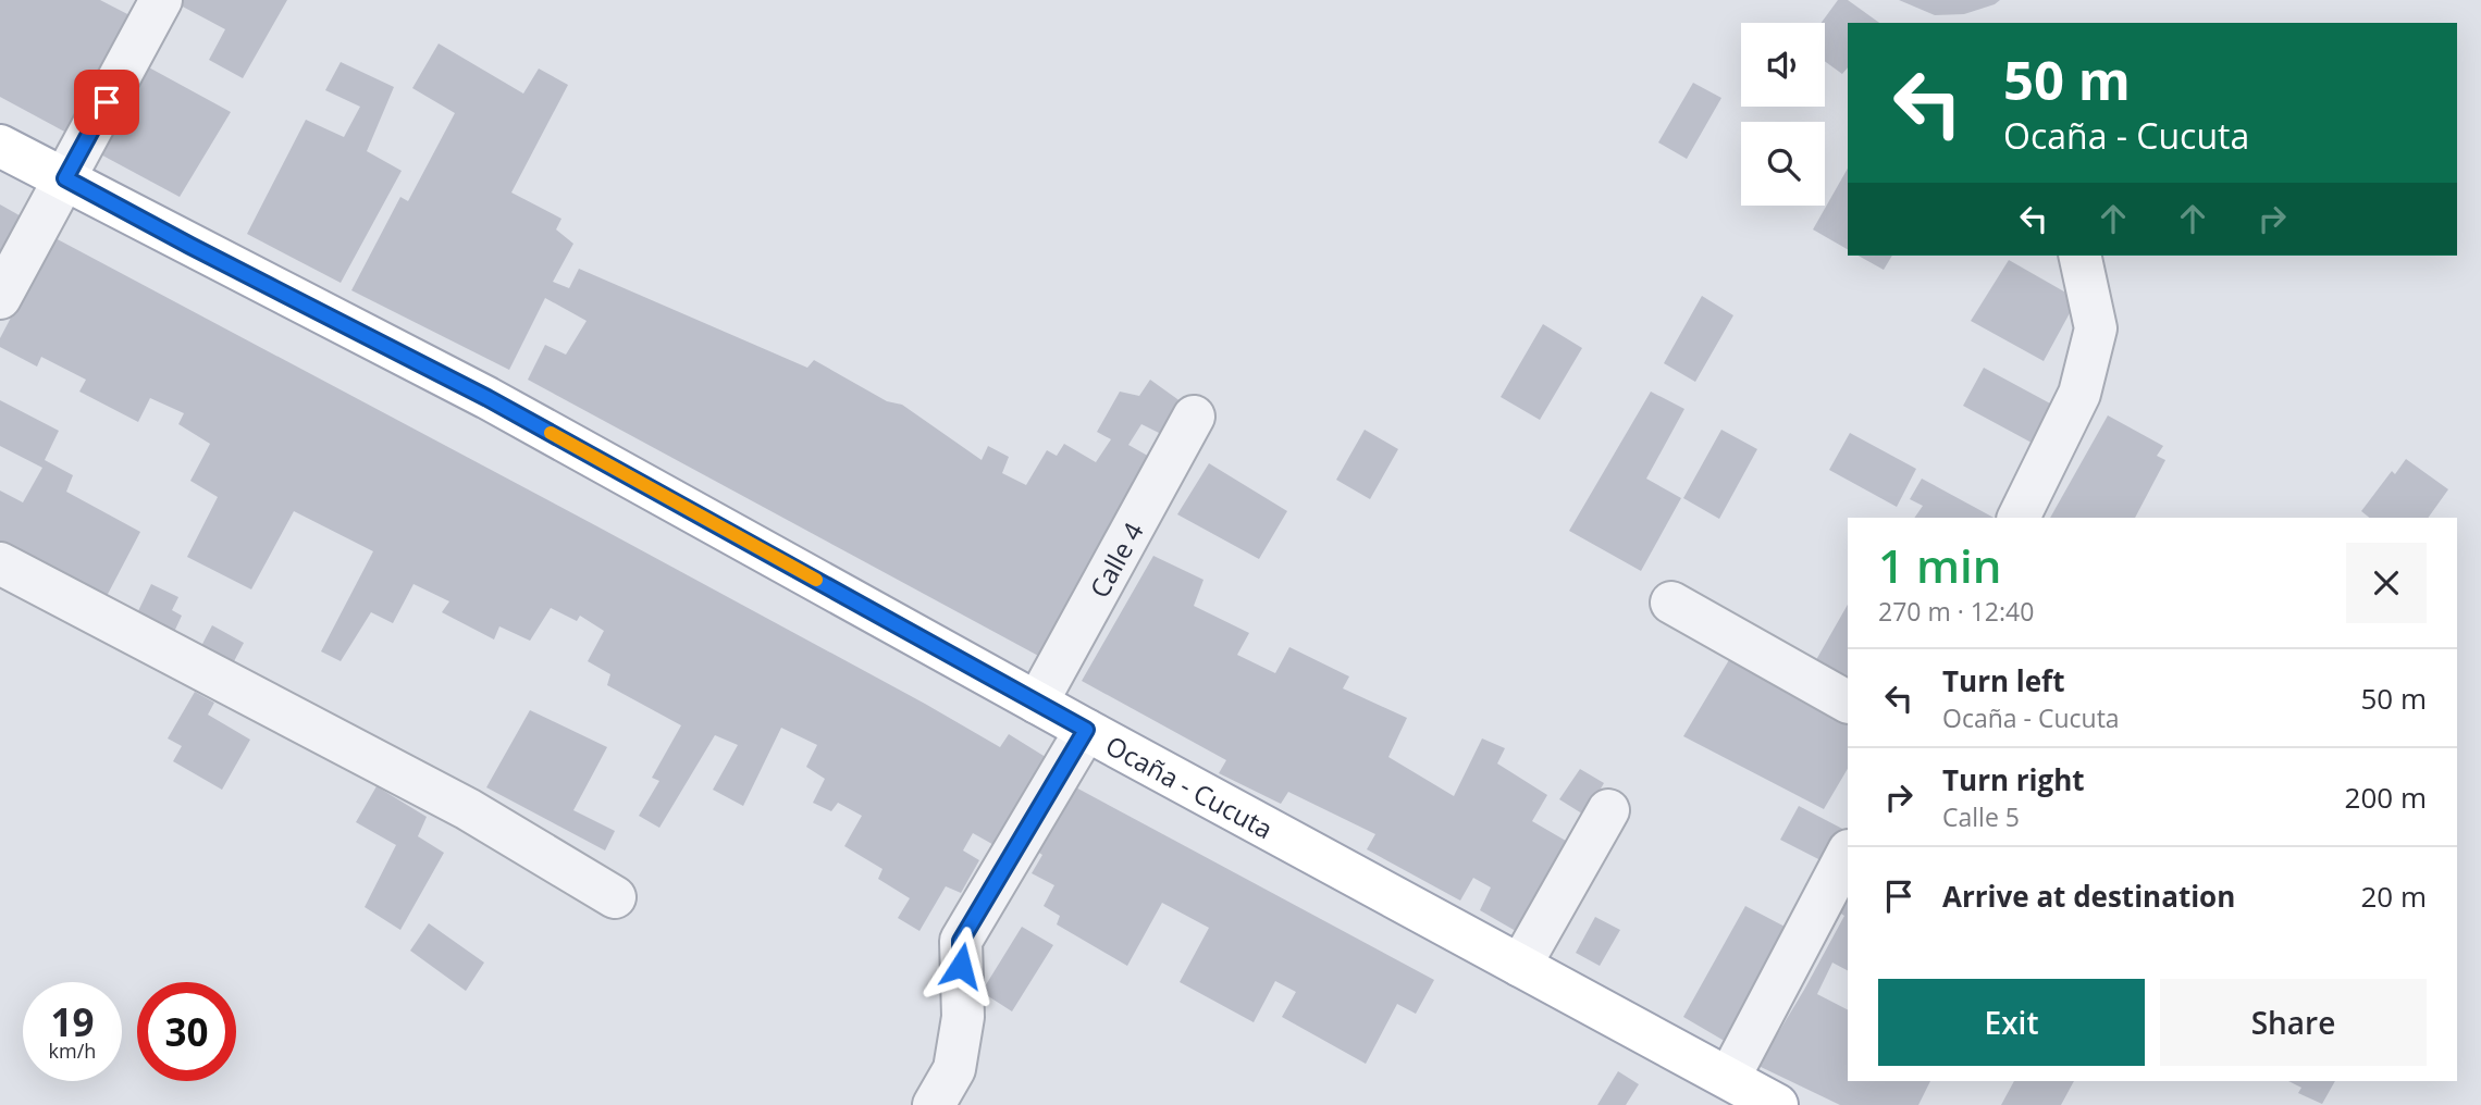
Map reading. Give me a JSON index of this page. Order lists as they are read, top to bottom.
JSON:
{
  "streets": {
    "main road": ["Ocaña - Cucuta"],
    "street": ["Calle 4"]
  },
  "crossings": [
    ["Calle 4", "Ocaña - Cucuta"]
  ],
  "page": {
    "turn": ["50 m", "Ocaña - Cucuta"],
    "heading": ["1 min", "270 m · 12:40"],
    "list": [
      {
        "name": "Turn left",
        "note": "Ocaña - Cucuta",
        "value": "50 m"
      },
      {
        "name": "Turn right",
        "note": "Calle 5",
        "value": "200 m"
      },
      {
        "name": "Arrive at destination",
        "value": "20 m"
      }
    ],
    "buttons": ["Exit", "Share"],
    "speed": "19 km/h",
    "limit": "30"
  }
}
